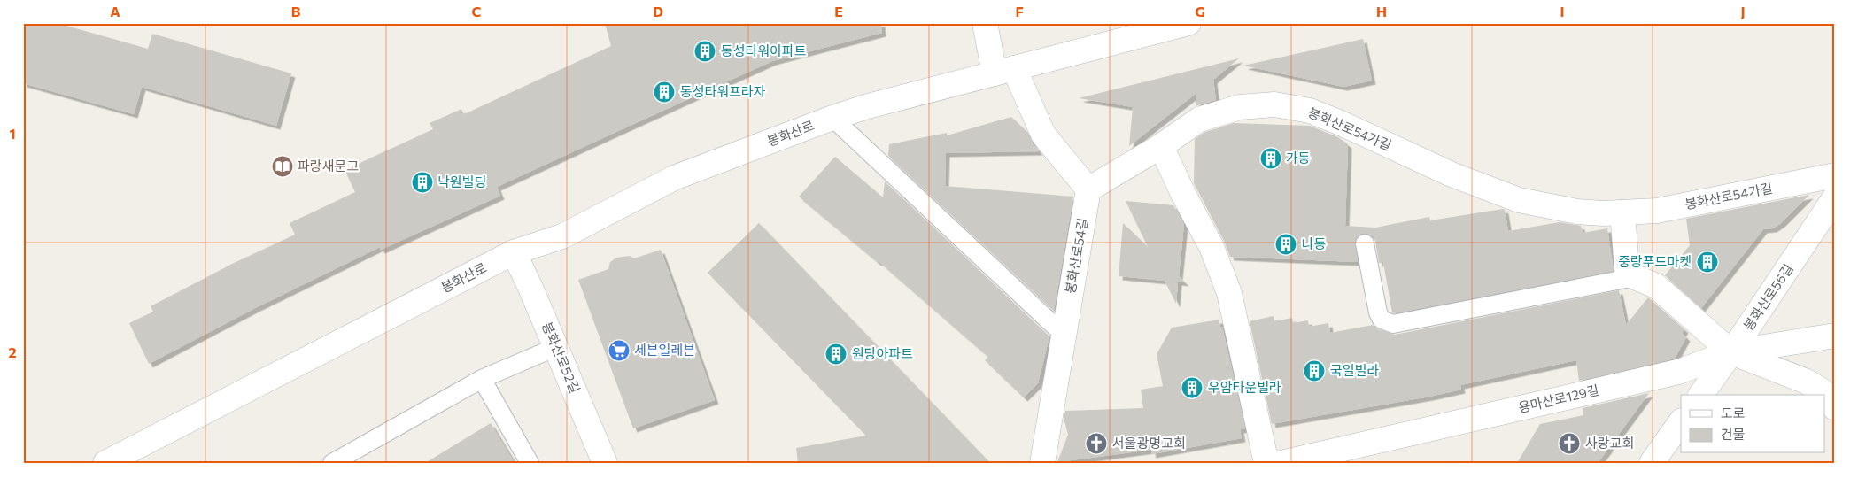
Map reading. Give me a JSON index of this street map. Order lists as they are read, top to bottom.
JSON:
{
  "streets": {
    "street": [
      "봉화산로54가길",
      "봉화산로",
      "봉화산로54길",
      "봉화산로56길",
      "봉화산로52길",
      "용마산로129길"
    ]
  },
  "crossings": [
    ["봉화산로54가길", "봉화산로54길"],
    ["봉화산로", "봉화산로52길"],
    ["봉화산로56길", "용마산로129길"]
  ],
  "places": {
    "building": [
      "동성타워아파트",
      "동성타워프라자",
      "가동",
      "낙원빌딩",
      "나동",
      "중랑푸드마켓",
      "원당아파트",
      "국일빌라",
      "우암타운빌라"
    ],
    "library": ["파랑새문고"],
    "supermarket": ["세븐일레븐"],
    "church": ["서울광명교회", "사랑교회"]
  },
  "legend": ["도로", "건물"],
  "grid": {
    "columns": [
      "A",
      "B",
      "C",
      "D",
      "E",
      "F",
      "G",
      "H",
      "I",
      "J"
    ],
    "rows": ["1", "2"]
  }
}
